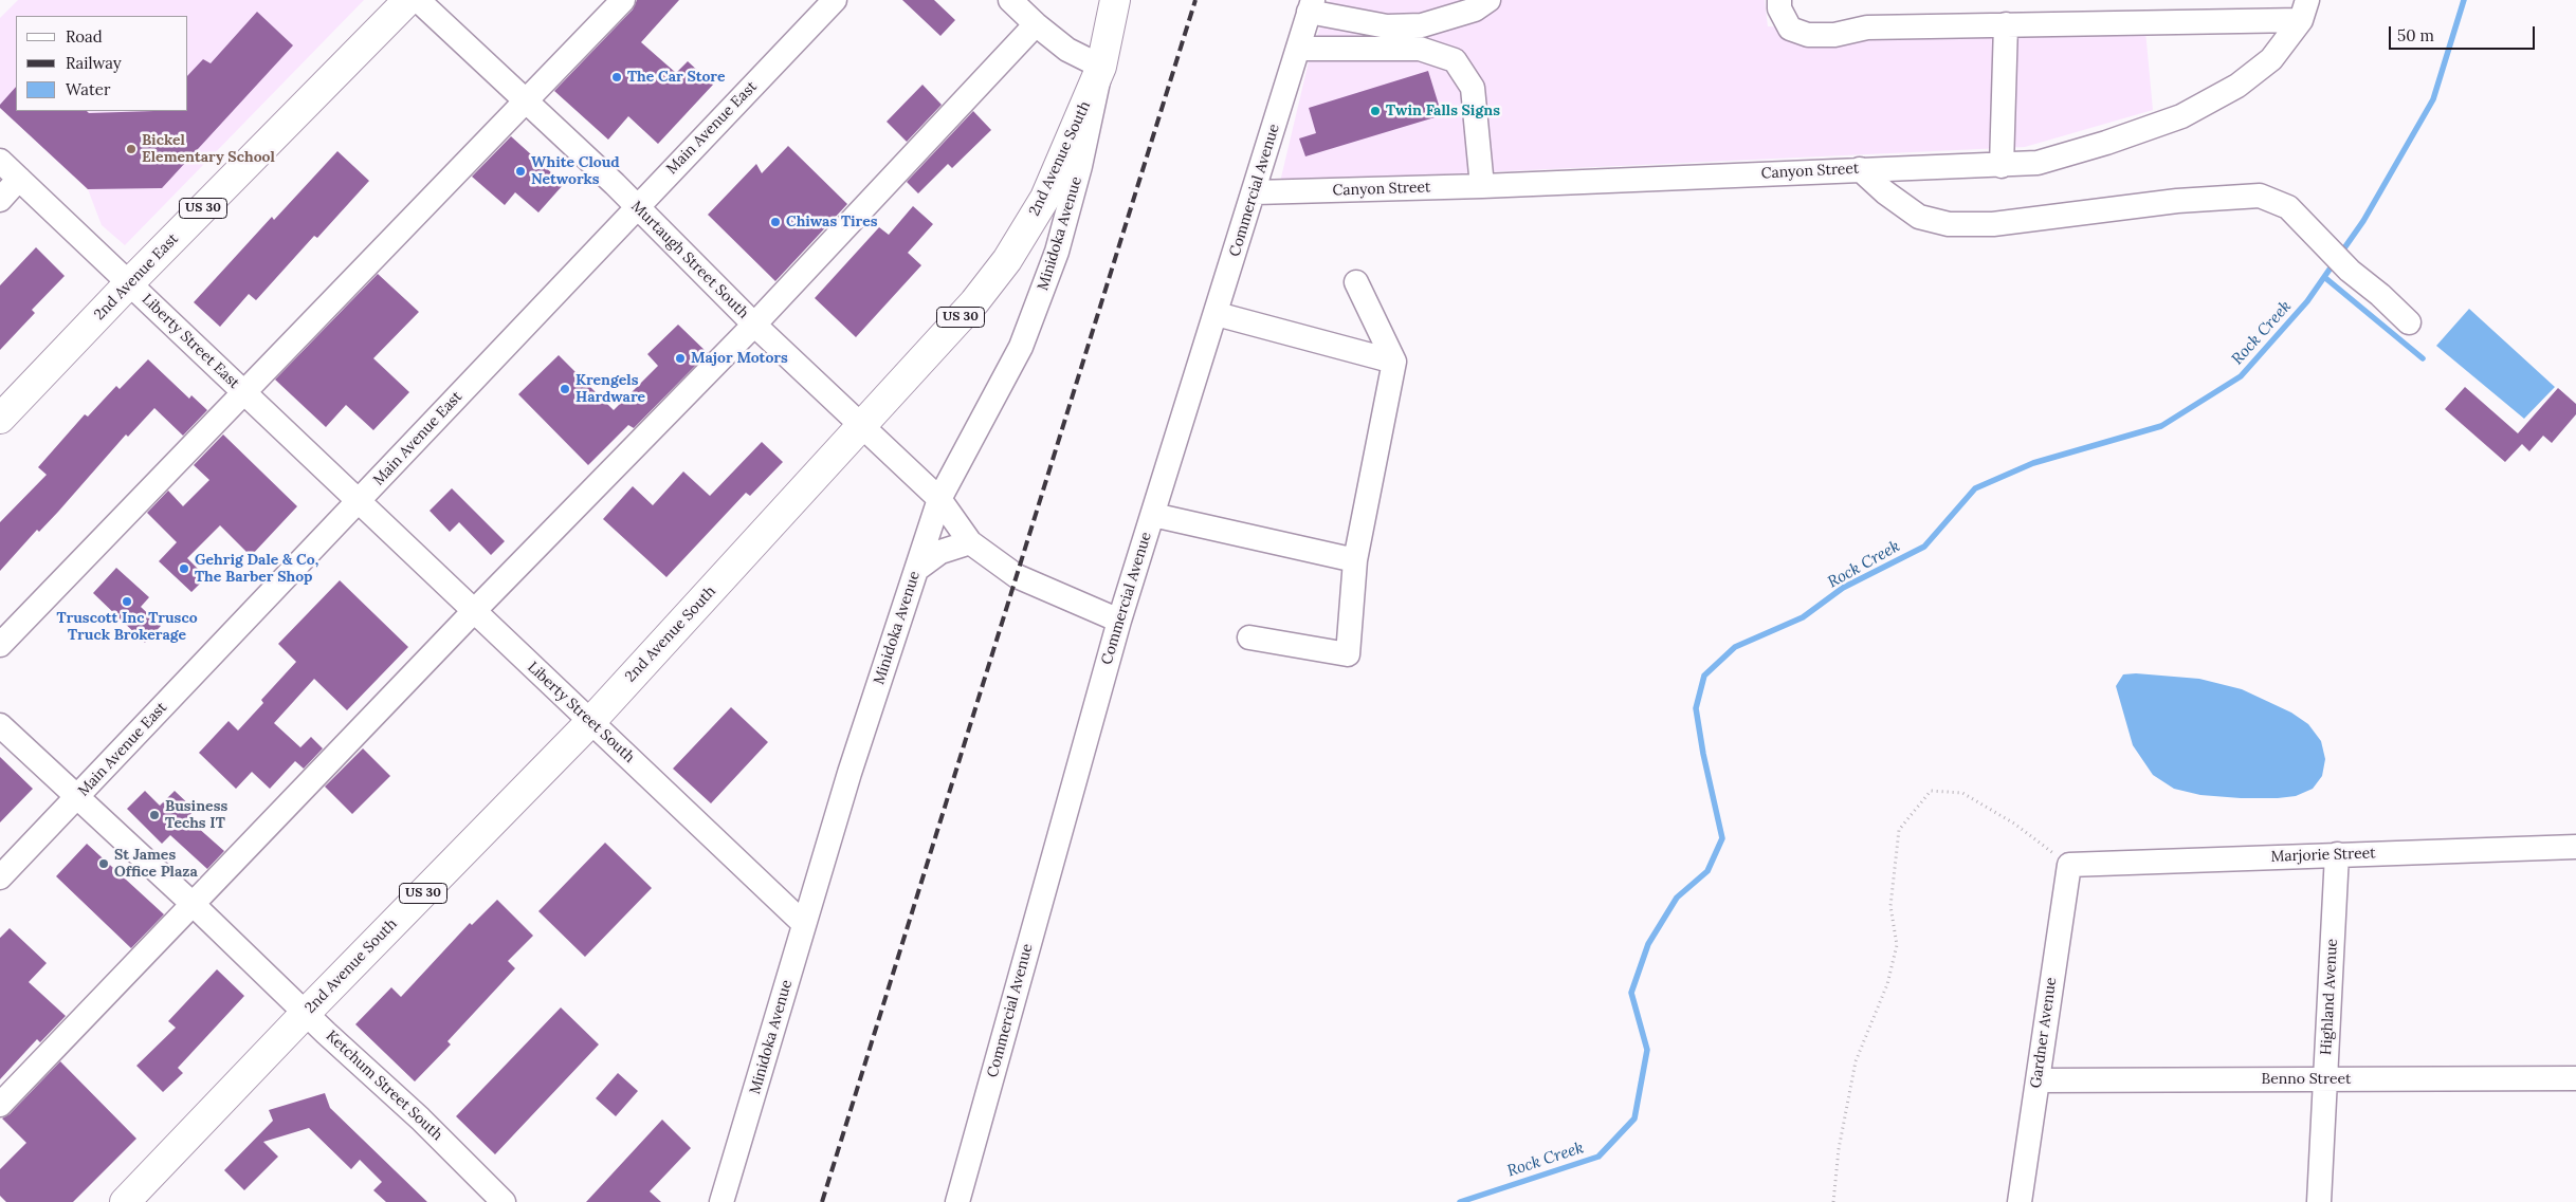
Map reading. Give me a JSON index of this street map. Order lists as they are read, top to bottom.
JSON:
{
  "streets": {
    "main road": ["2nd Avenue South", "US 30", "2nd Avenue East"],
    "street": [
      "Main Avenue East",
      "Canyon Street",
      "Commercial Avenue",
      "Minidoka Avenue",
      "Murtaugh Street South",
      "Liberty Street East",
      "Liberty Street South",
      "Marjorie Street",
      "Highland Avenue",
      "Gardner Avenue",
      "Benno Street",
      "Ketchum Street South"
    ]
  },
  "crossings": [
    ["Main Avenue East", "Murtaugh Street South"],
    ["Main Avenue East", "Liberty Street East"],
    ["Main Avenue East", "Liberty Street South"],
    ["Main Avenue East", "Ketchum Street South"],
    ["2nd Avenue South", "Minidoka Avenue"],
    ["2nd Avenue South", "Murtaugh Street South"],
    ["2nd Avenue South", "Liberty Street South"],
    ["2nd Avenue South", "Ketchum Street South"],
    ["Canyon Street", "Commercial Avenue"],
    ["Commercial Avenue", "Murtaugh Street South"],
    ["Minidoka Avenue", "Murtaugh Street South"],
    ["Minidoka Avenue", "Liberty Street South"],
    ["2nd Avenue East", "Liberty Street East"],
    ["Liberty Street East", "Liberty Street South"],
    ["Marjorie Street", "Highland Avenue"],
    ["Marjorie Street", "Gardner Avenue"],
    ["Highland Avenue", "Benno Street"],
    ["Gardner Avenue", "Benno Street"]
  ],
  "water": ["Rock Creek"],
  "places": [
    "The Car Store",
    "Twin Falls Signs",
    "Bickel Elementary School",
    "White Cloud Networks",
    "Chiwas Tires",
    "Major Motors",
    "Krengels Hardware",
    "Gehrig Dale & Co, The Barber Shop",
    "Truscott Inc Trusco Truck Brokerage",
    "Business Techs IT",
    "St James Office Plaza"
  ],
  "legend": ["Road", "Railway", "Water"],
  "scale_bar": "50 m"
}
